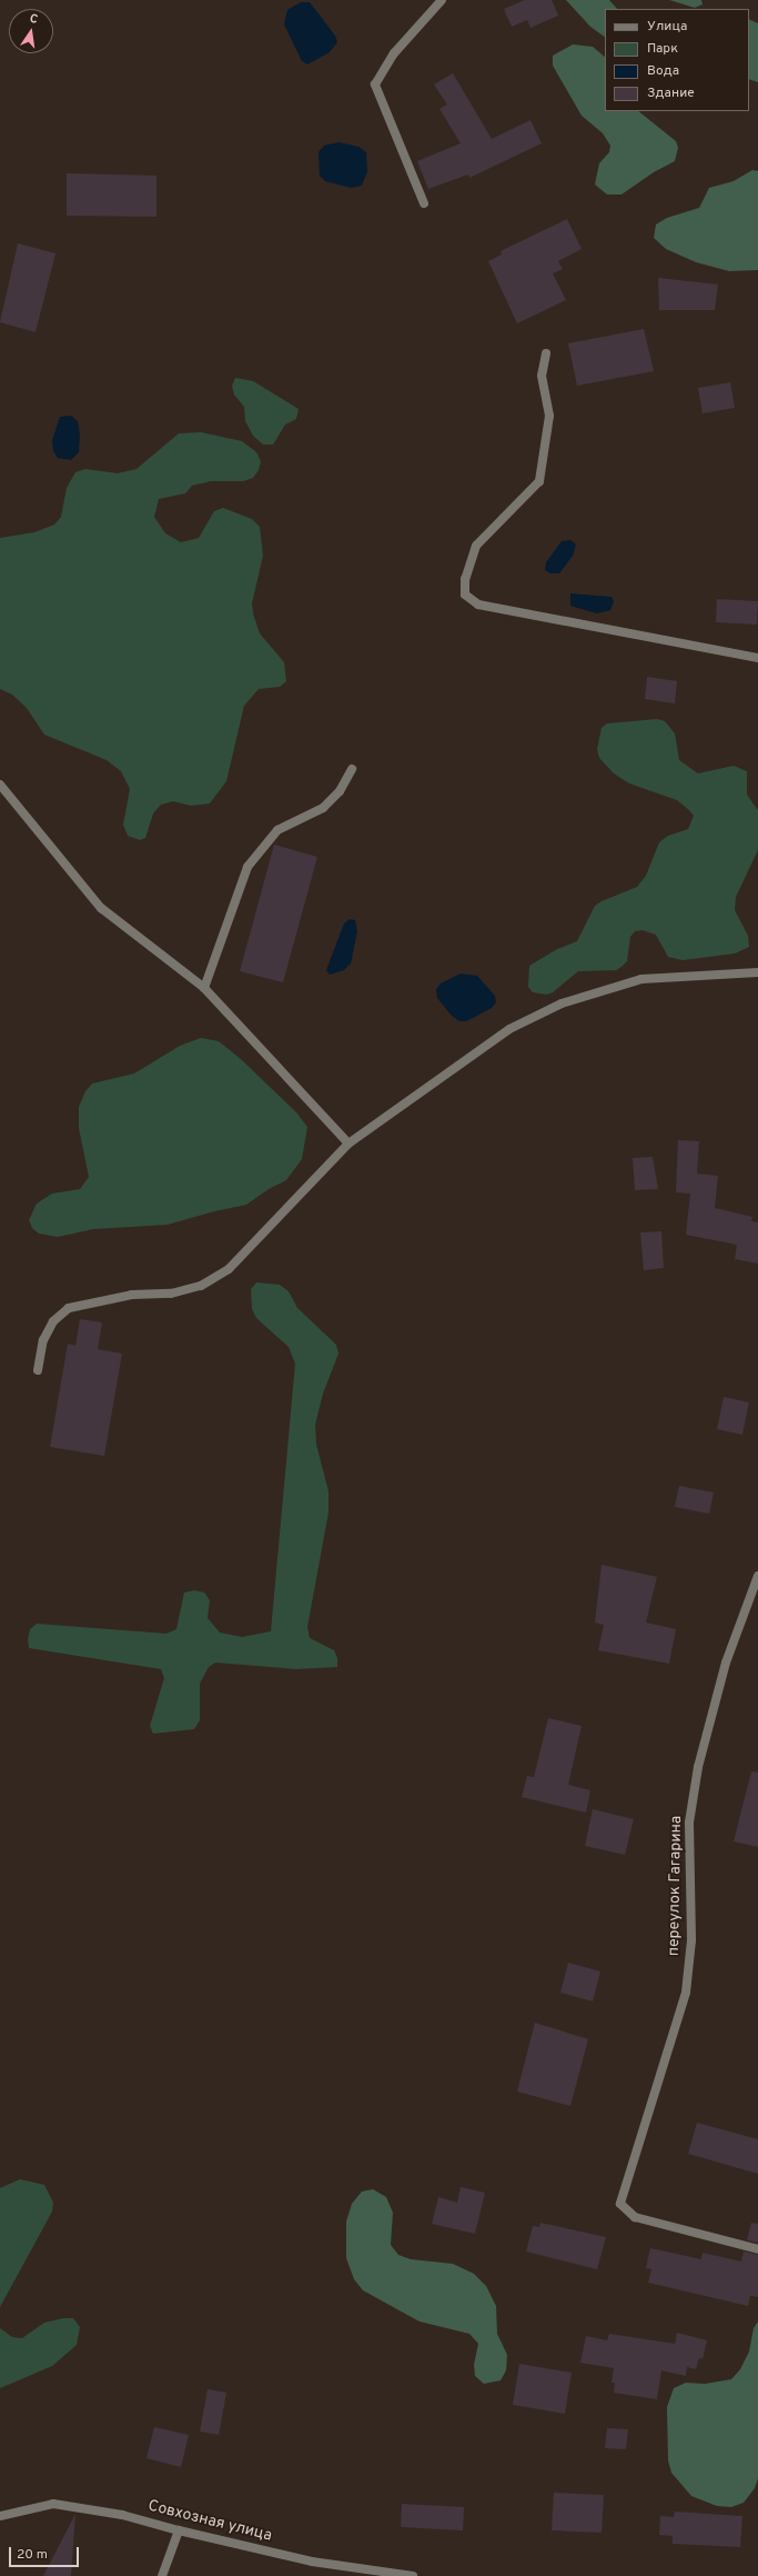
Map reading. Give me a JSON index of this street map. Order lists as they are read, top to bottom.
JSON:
{
  "streets": {
    "street": ["переулок Гагарина", "Совхозная улица"]
  },
  "legend": [
    "Улица",
    "Парк",
    "Вода",
    "Здание"
  ],
  "scale_bar": "20 m",
  "north": "top"
}
